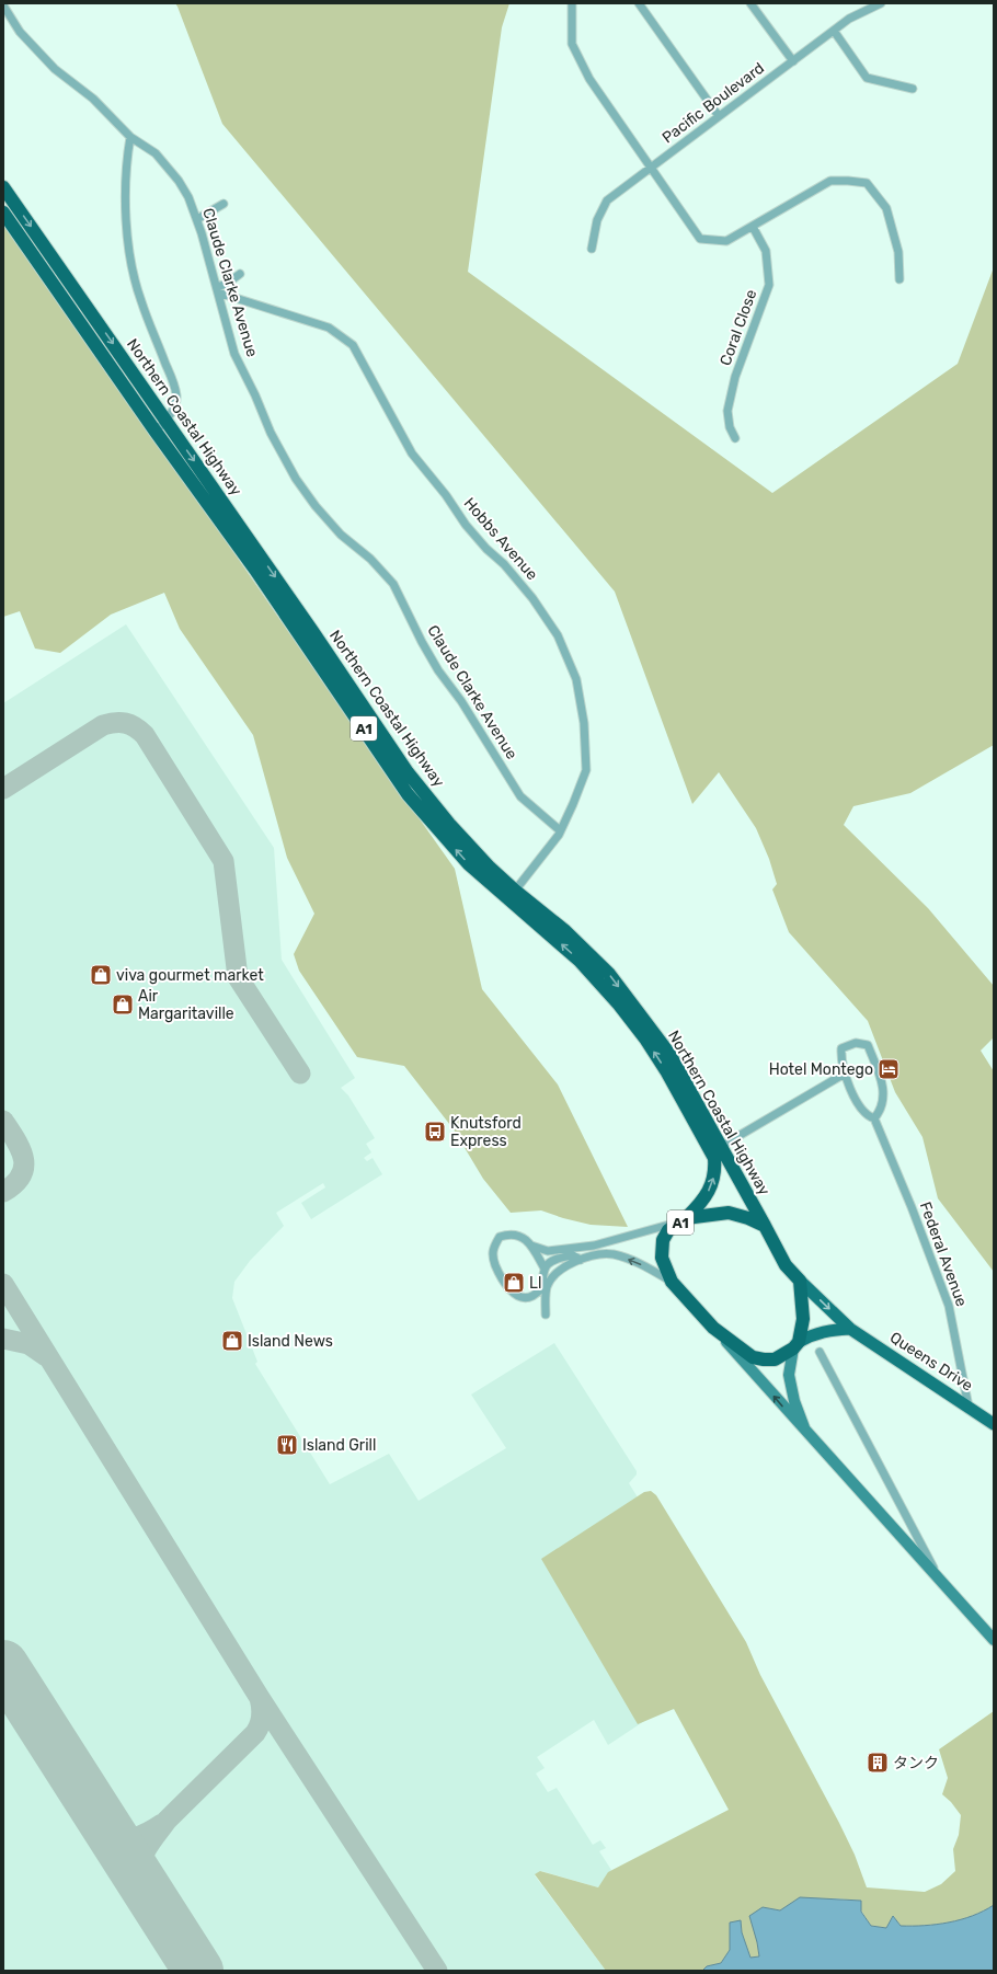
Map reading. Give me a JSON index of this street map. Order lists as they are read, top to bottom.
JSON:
{
  "streets": {
    "highway": ["Northern Coastal Highway", "A1"],
    "main road": ["Queens Drive"],
    "street": [
      "Pacific Boulevard",
      "Claude Clarke Avenue",
      "Coral Close",
      "Hobbs Avenue",
      "Federal Avenue"
    ]
  },
  "crossings": [
    ["Claude Clarke Avenue", "Hobbs Avenue"],
    ["Northern Coastal Highway", "Hobbs Avenue"],
    ["Northern Coastal Highway", "A1"],
    ["Northern Coastal Highway", "Queens Drive"],
    ["A1", "Queens Drive"],
    ["Federal Avenue", "Queens Drive"]
  ],
  "places": {
    "shop": [
      "viva gourmet market",
      "Air Margaritaville",
      "Ll",
      "Island News"
    ],
    "hotel": ["Hotel Montego"],
    "bus stop": ["Knutsford Express"],
    "restaurant": ["Island Grill"],
    "building": ["タンク"]
  }
}
